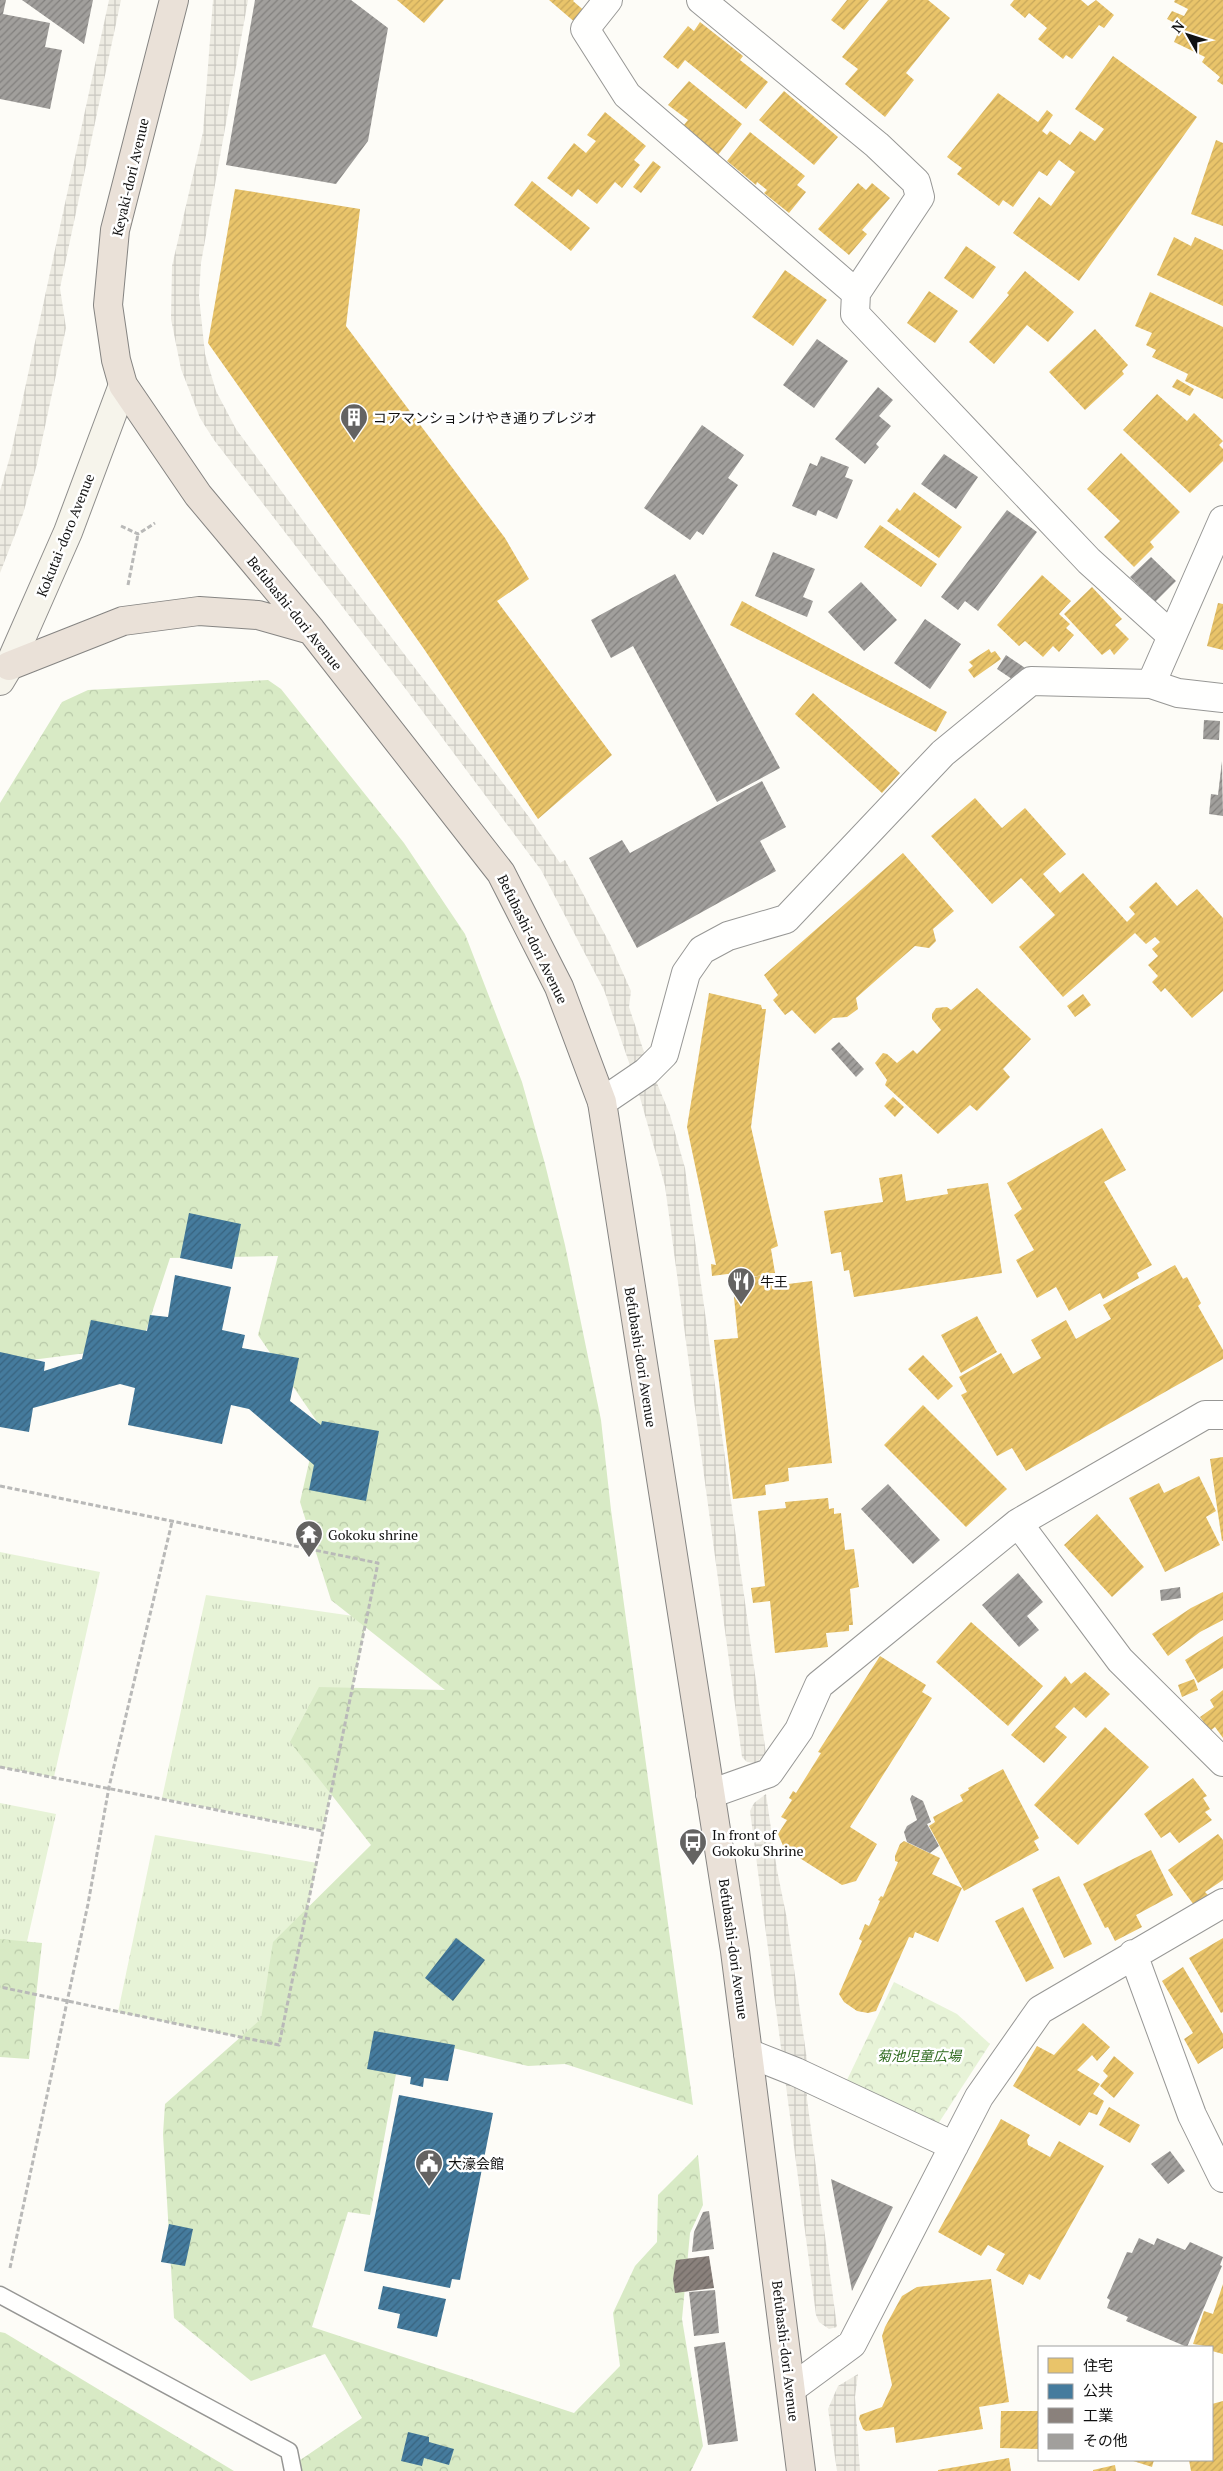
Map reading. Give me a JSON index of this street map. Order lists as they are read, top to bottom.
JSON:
{
  "streets": {
    "highway": ["Keyaki-dori Avenue", "Befubashi-dori Avenue"],
    "street": ["Kokutai-doro Avenue"]
  },
  "crossings": [
    ["Keyaki-dori Avenue", "Kokutai-doro Avenue"],
    ["Keyaki-dori Avenue", "Befubashi-dori Avenue"],
    ["Kokutai-doro Avenue", "Befubashi-dori Avenue"]
  ],
  "parks": ["菊池児童広場"],
  "places": {
    "building": ["コアマンションけやき通りプレジオ"],
    "restaurant": ["牛王"],
    "temple": ["Gokoku shrine"],
    "bus stop": ["In front of Gokoku Shrine"],
    "public building": ["大濠会館"]
  },
  "legend": [
    "住宅",
    "公共",
    "工業",
    "その他"
  ],
  "north": "top left"
}
